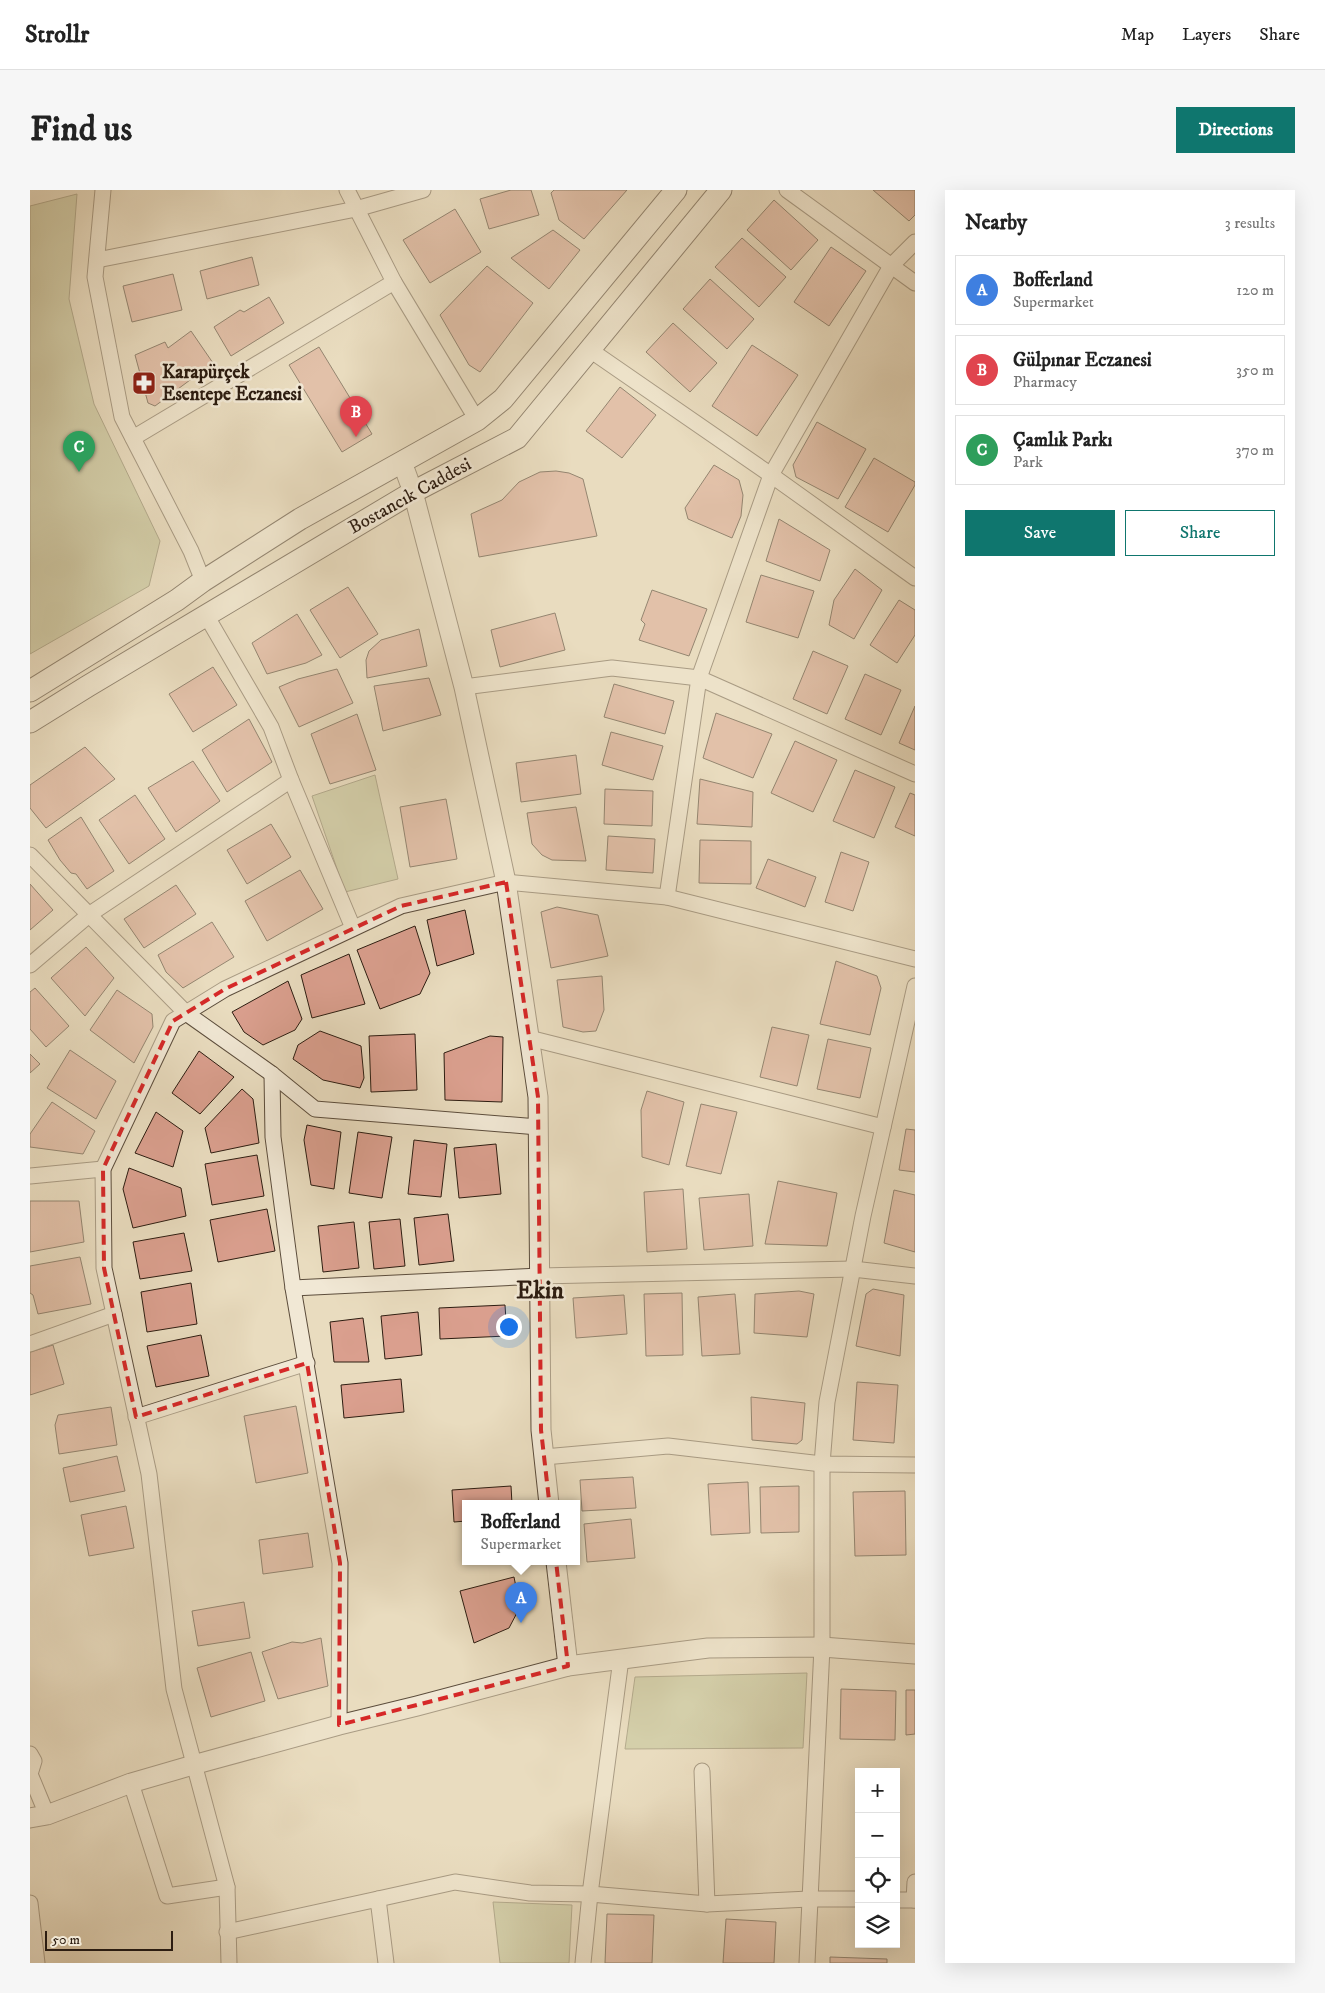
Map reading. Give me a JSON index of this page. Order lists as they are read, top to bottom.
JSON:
{
  "streets": {
    "main road": ["Bostancık Caddesi"]
  },
  "districts": ["Ekin"],
  "places": {
    "pharmacy": ["Karapürçek Esentepe Eczanesi"]
  },
  "scale_bar": "50 m",
  "page": {
    "header": "Strollr",
    "nav": ["Map", "Layers", "Share"],
    "buttons": [
      "Directions",
      ["Save", "Share"]
    ],
    "title": "Find us",
    "heading": ["Nearby", "3 results"],
    "list": [
      {
        "mark": "A",
        "name": "Bofferland",
        "note": "Supermarket",
        "value": "120 m"
      },
      {
        "mark": "B",
        "name": "Gülpınar Eczanesi",
        "note": "Pharmacy",
        "value": "350 m"
      },
      {
        "mark": "C",
        "name": "Çamlık Parkı",
        "note": "Park",
        "value": "370 m"
      }
    ],
    "pins": ["B", "C", "A"],
    "popup": ["Bofferland", "Supermarket"],
    "map_buttons": ["+", "−"],
    "scale": "50 m"
  }
}
